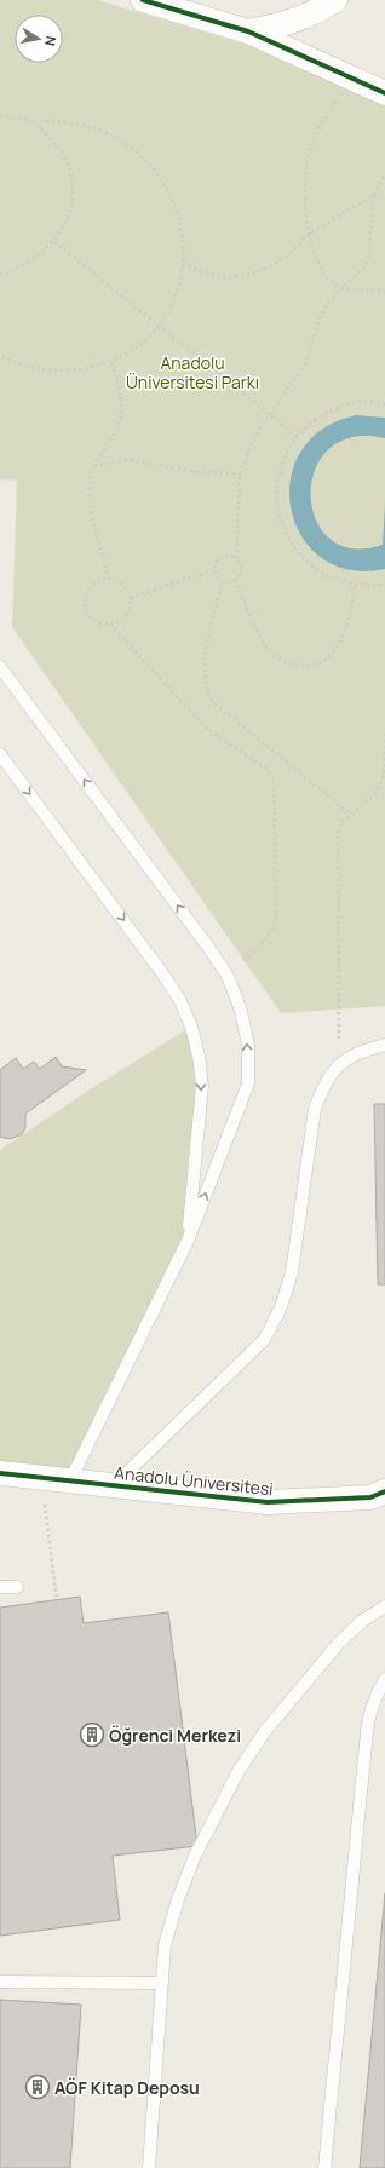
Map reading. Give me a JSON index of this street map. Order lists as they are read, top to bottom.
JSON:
{
  "streets": {
    "street": ["Anadolu Üniversitesi"]
  },
  "parks": ["Anadolu Üniversitesi Parkı"],
  "places": {
    "building": ["Öğrenci Merkezi", "AÖF Kitap Deposu"]
  },
  "north": "right"
}
